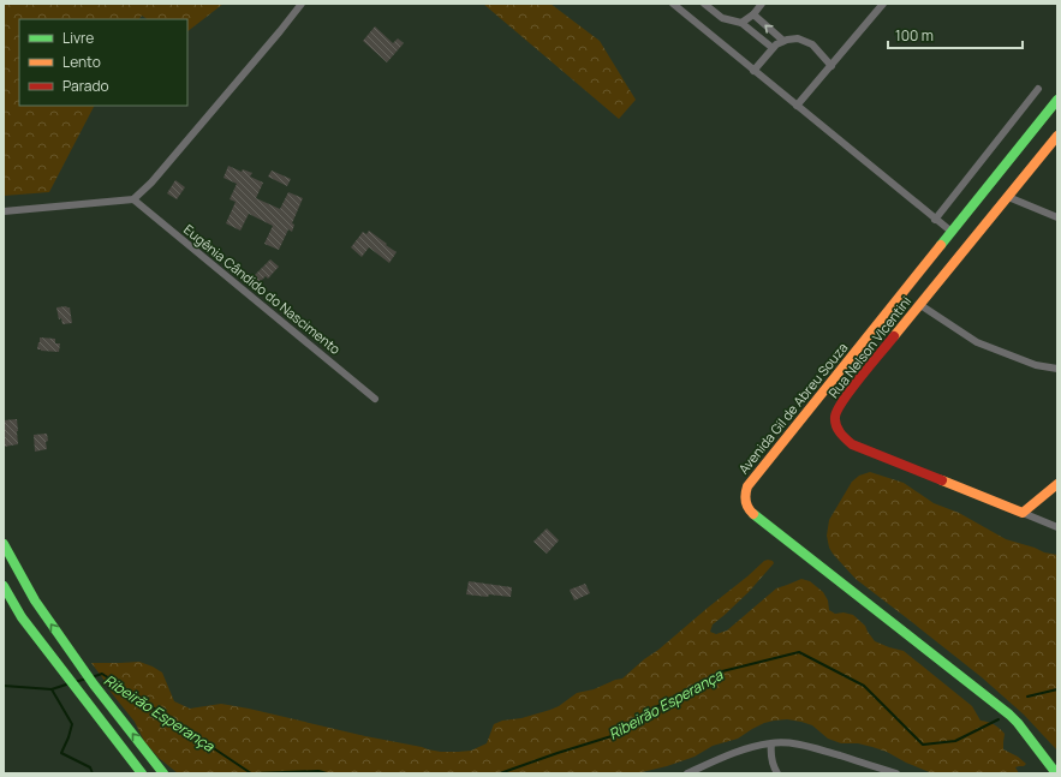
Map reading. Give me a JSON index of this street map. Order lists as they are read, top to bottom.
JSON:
{
  "streets": {
    "street": ["Eugênia Cândido do Nascimento", "Rua Nelson VIcentini", "Avenida Gil de Abreu Souza"]
  },
  "water": ["Ribeirão Esperança"],
  "legend": ["Livre", "Lento", "Parado"],
  "scale_bar": "100 m"
}
